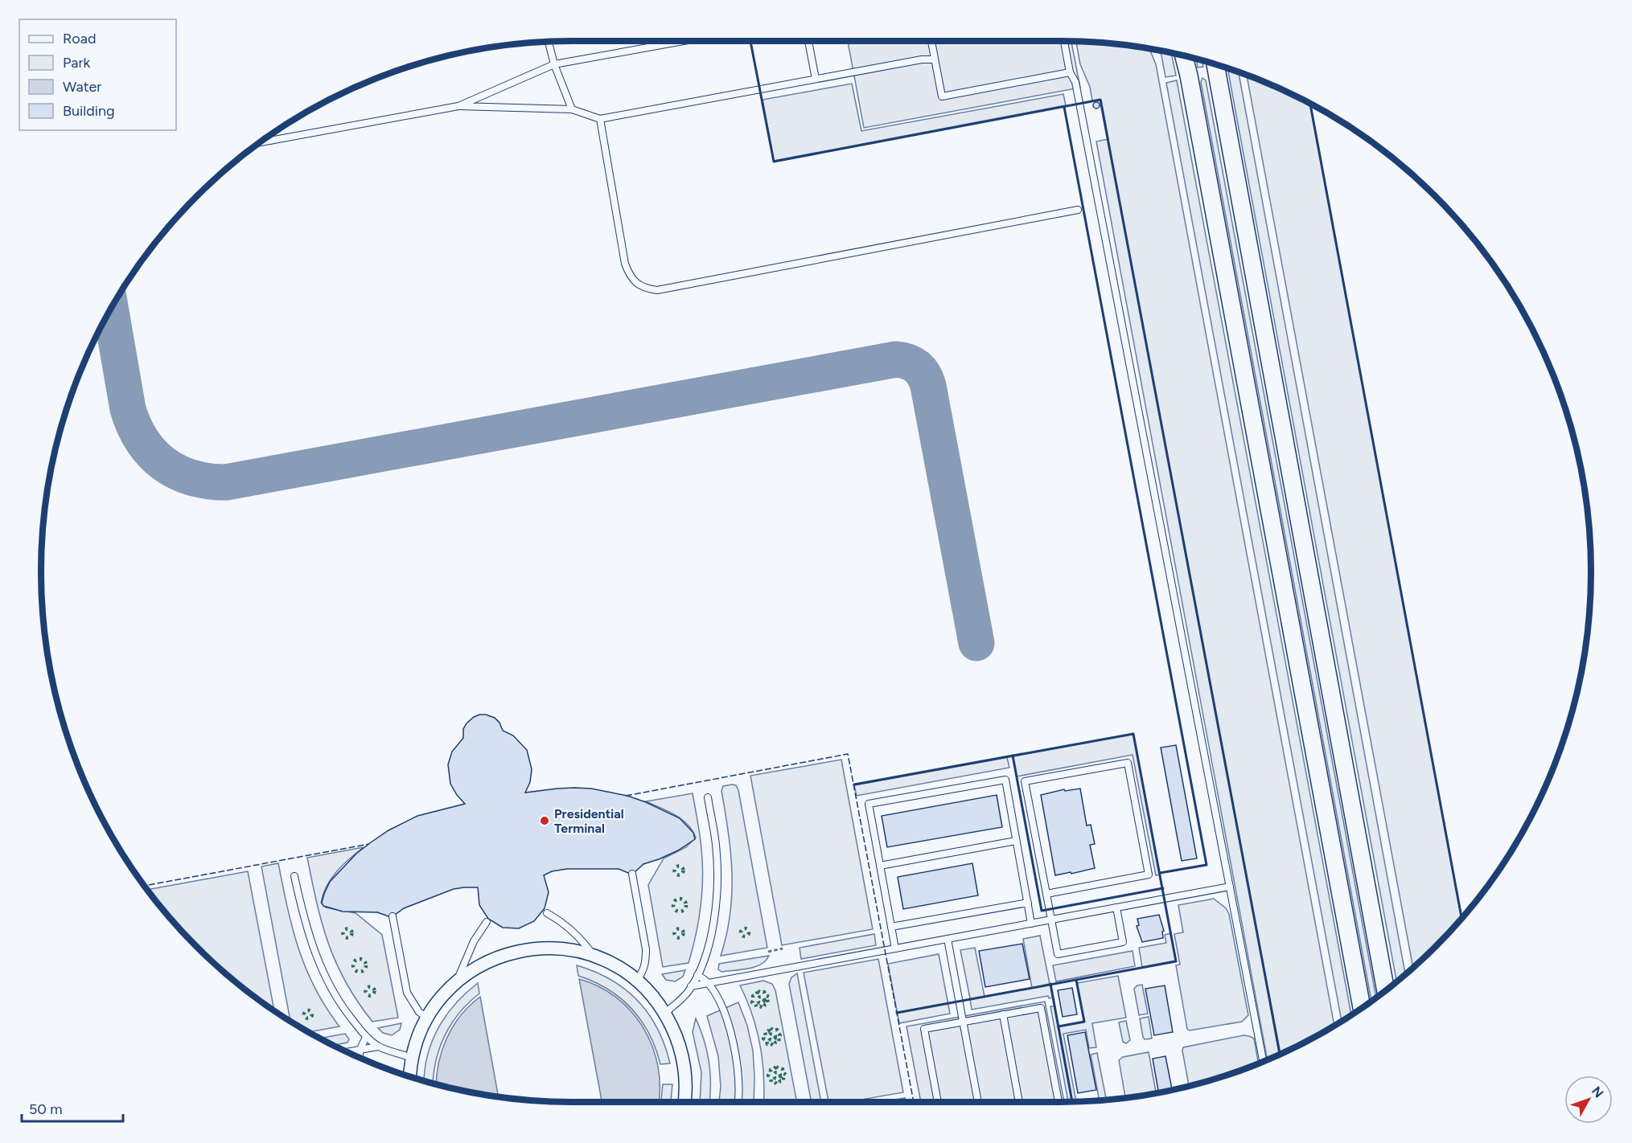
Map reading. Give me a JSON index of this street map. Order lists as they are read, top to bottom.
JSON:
{
  "places": ["Presidential Terminal"],
  "legend": [
    "Road",
    "Park",
    "Water",
    "Building"
  ],
  "scale_bar": "50 m",
  "north": "top right"
}
